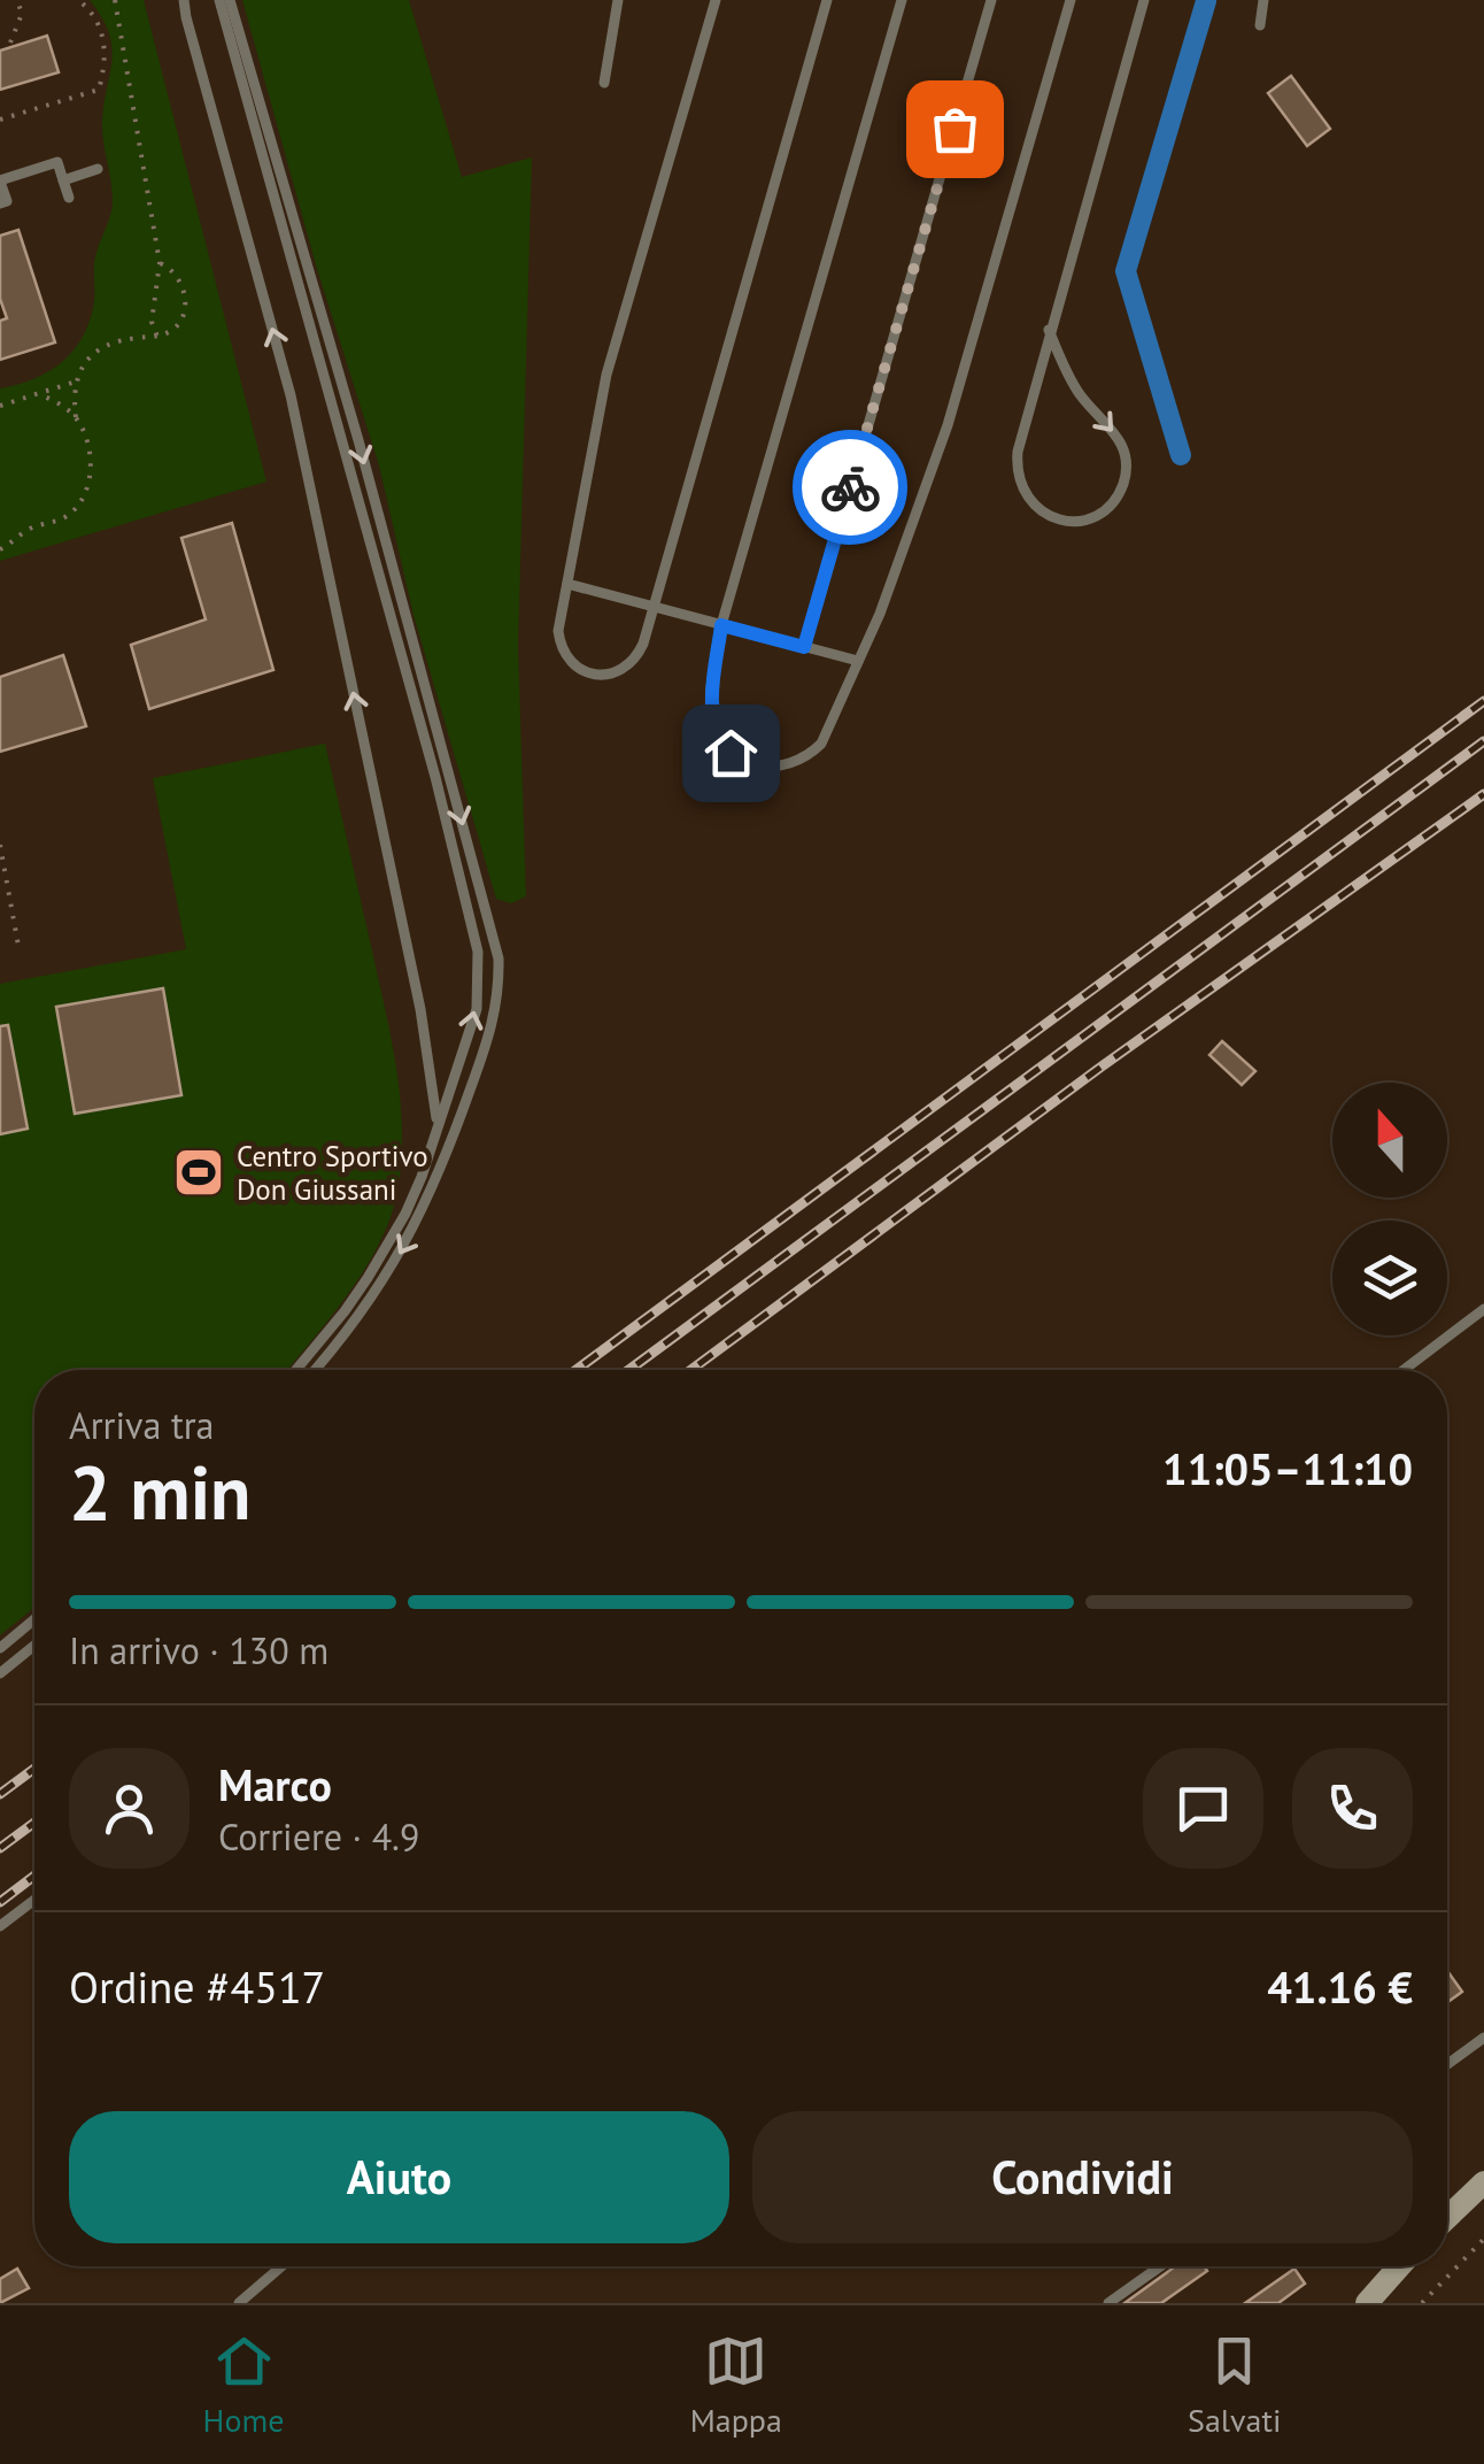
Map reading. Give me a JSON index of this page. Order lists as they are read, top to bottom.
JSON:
{
  "places": {
    "sports": ["Centro Sportivo Don Giussani"]
  },
  "north": "top",
  "page": {
    "heading": ["2 min", "Arriva tra", "11:05–11:10"],
    "panel": [
      "Marco",
      "Corriere · 4.9",
      "Ordine #4517",
      "41.16 €"
    ],
    "bar": "In arrivo · 130 m",
    "buttons": ["Aiuto", "Condividi"],
    "tabs": ["Home", "Mappa", "Salvati"]
  }
}
